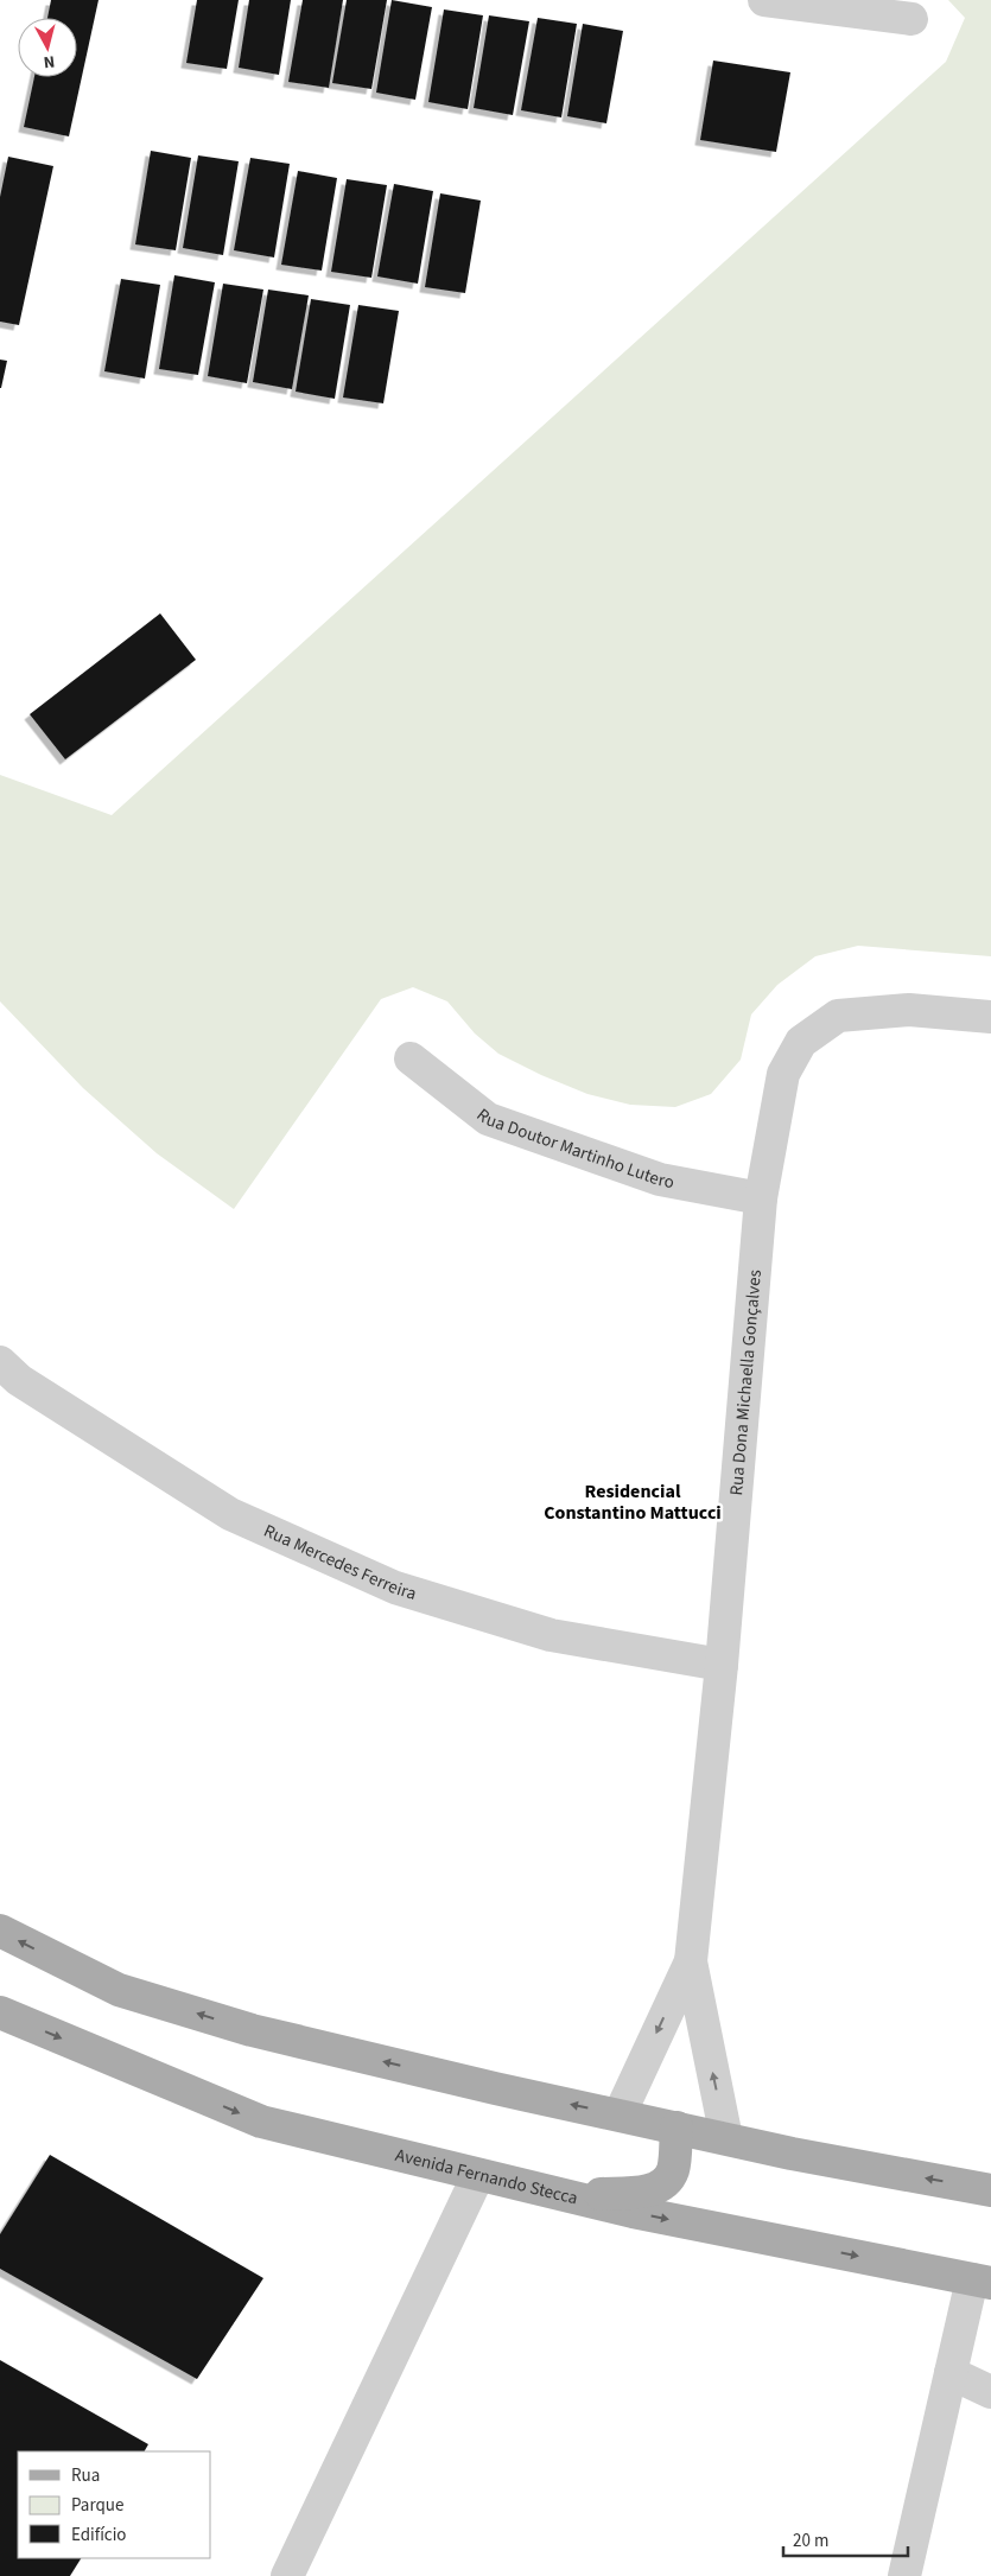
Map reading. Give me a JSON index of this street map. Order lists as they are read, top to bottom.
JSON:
{
  "streets": {
    "main road": ["Avenida Fernando Stecca"],
    "street": ["Rua Doutor Martinho Lutero", "Rua Dona Michaella Gonçalves", "Rua Mercedes Ferreira"]
  },
  "crossings": [
    ["Rua Doutor Martinho Lutero", "Rua Dona Michaella Gonçalves"],
    ["Rua Dona Michaella Gonçalves", "Rua Mercedes Ferreira"]
  ],
  "districts": ["Residencial Constantino Mattucci"],
  "legend": ["Rua", "Parque", "Edifício"],
  "scale_bar": "20 m",
  "north": "bottom"
}
